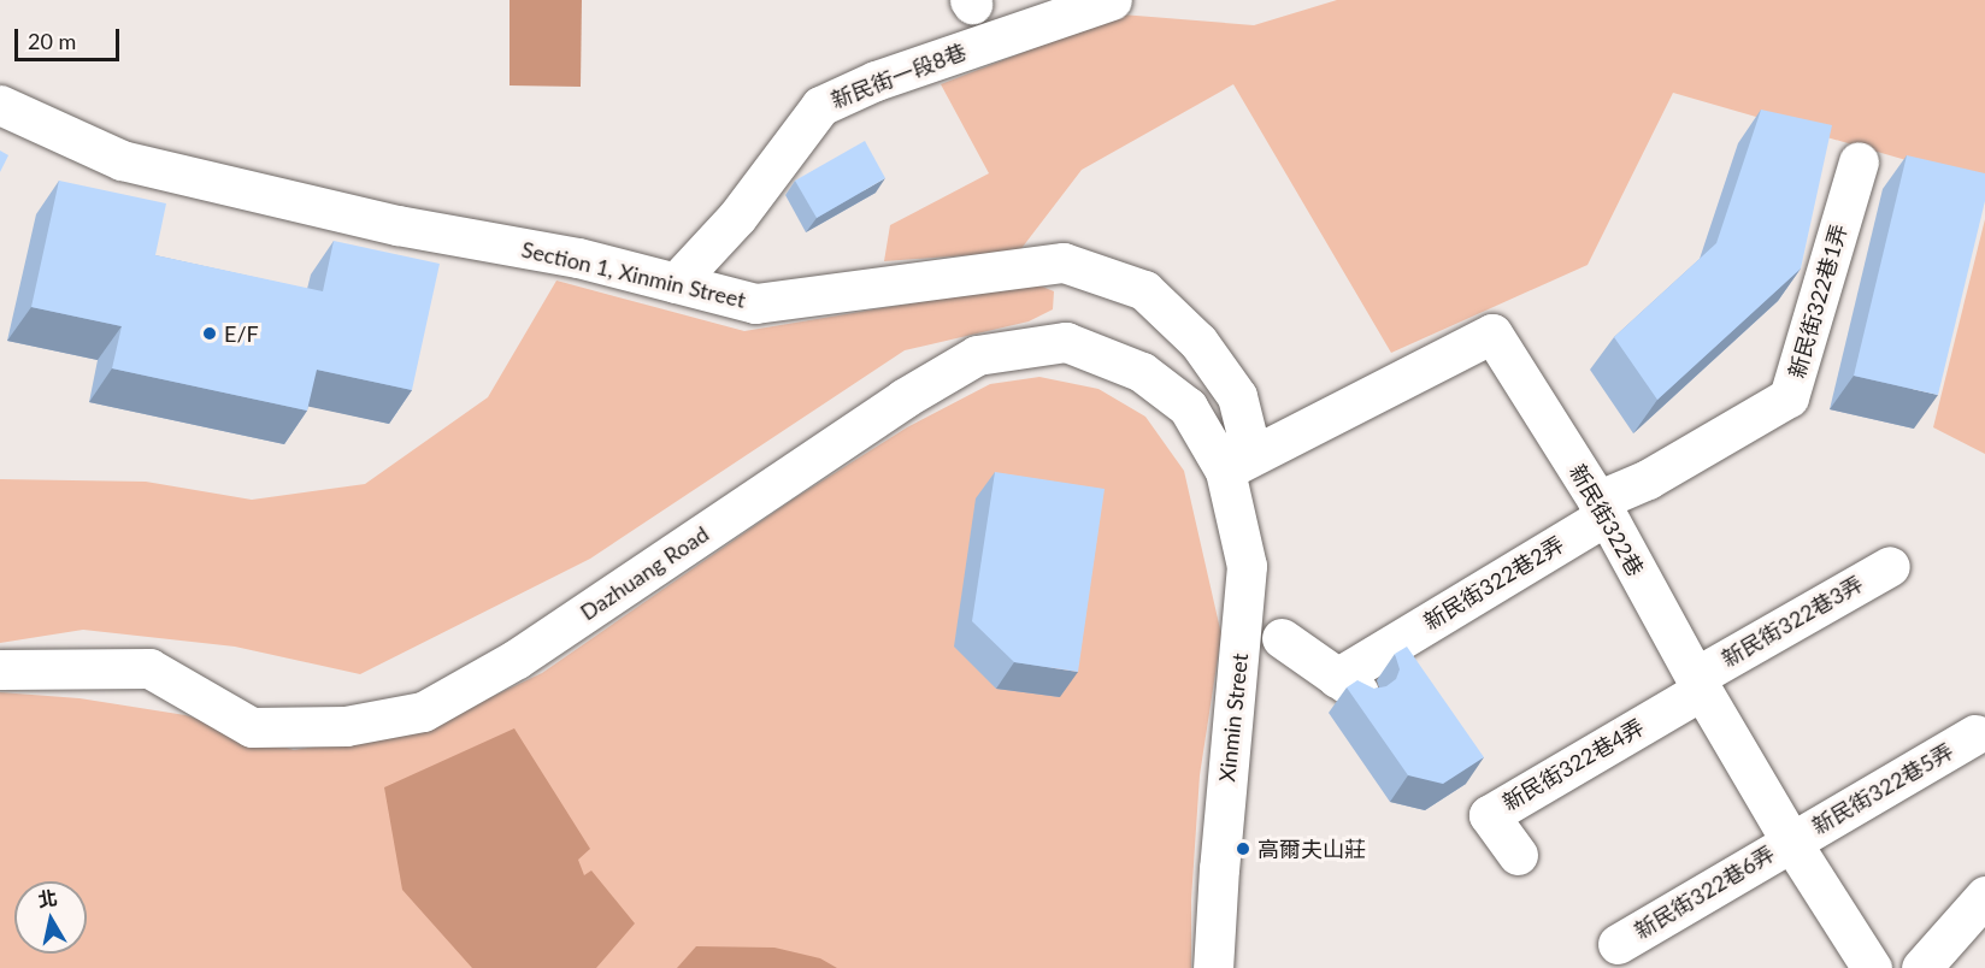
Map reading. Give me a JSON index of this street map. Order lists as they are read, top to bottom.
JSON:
{
  "streets": {
    "street": [
      "新民街一段8巷",
      "Section 1, Xinmin Street",
      "新民街322巷1弄",
      "新民街322巷",
      "Dazhuang Road",
      "新民街322巷2弄",
      "新民街322巷3弄",
      "Xinmin Street",
      "新民街322巷4弄",
      "新民街322巷5弄",
      "新民街322巷6弄"
    ]
  },
  "crossings": [
    ["新民街一段8巷", "Section 1, Xinmin Street"],
    ["Section 1, Xinmin Street", "新民街322巷"],
    ["Section 1, Xinmin Street", "Dazhuang Road"],
    ["Section 1, Xinmin Street", "Xinmin Street"],
    ["新民街322巷1弄", "新民街322巷"],
    ["新民街322巷1弄", "新民街322巷2弄"],
    ["新民街322巷", "Dazhuang Road"],
    ["新民街322巷", "新民街322巷2弄"],
    ["新民街322巷", "新民街322巷3弄"],
    ["新民街322巷", "Xinmin Street"],
    ["新民街322巷", "新民街322巷4弄"],
    ["新民街322巷", "新民街322巷5弄"],
    ["新民街322巷", "新民街322巷6弄"],
    ["Dazhuang Road", "Xinmin Street"],
    ["新民街322巷3弄", "新民街322巷4弄"],
    ["新民街322巷5弄", "新民街322巷6弄"]
  ],
  "places": ["E/F", "高爾夫山莊"],
  "scale_bar": "20 m",
  "north": "top"
}
